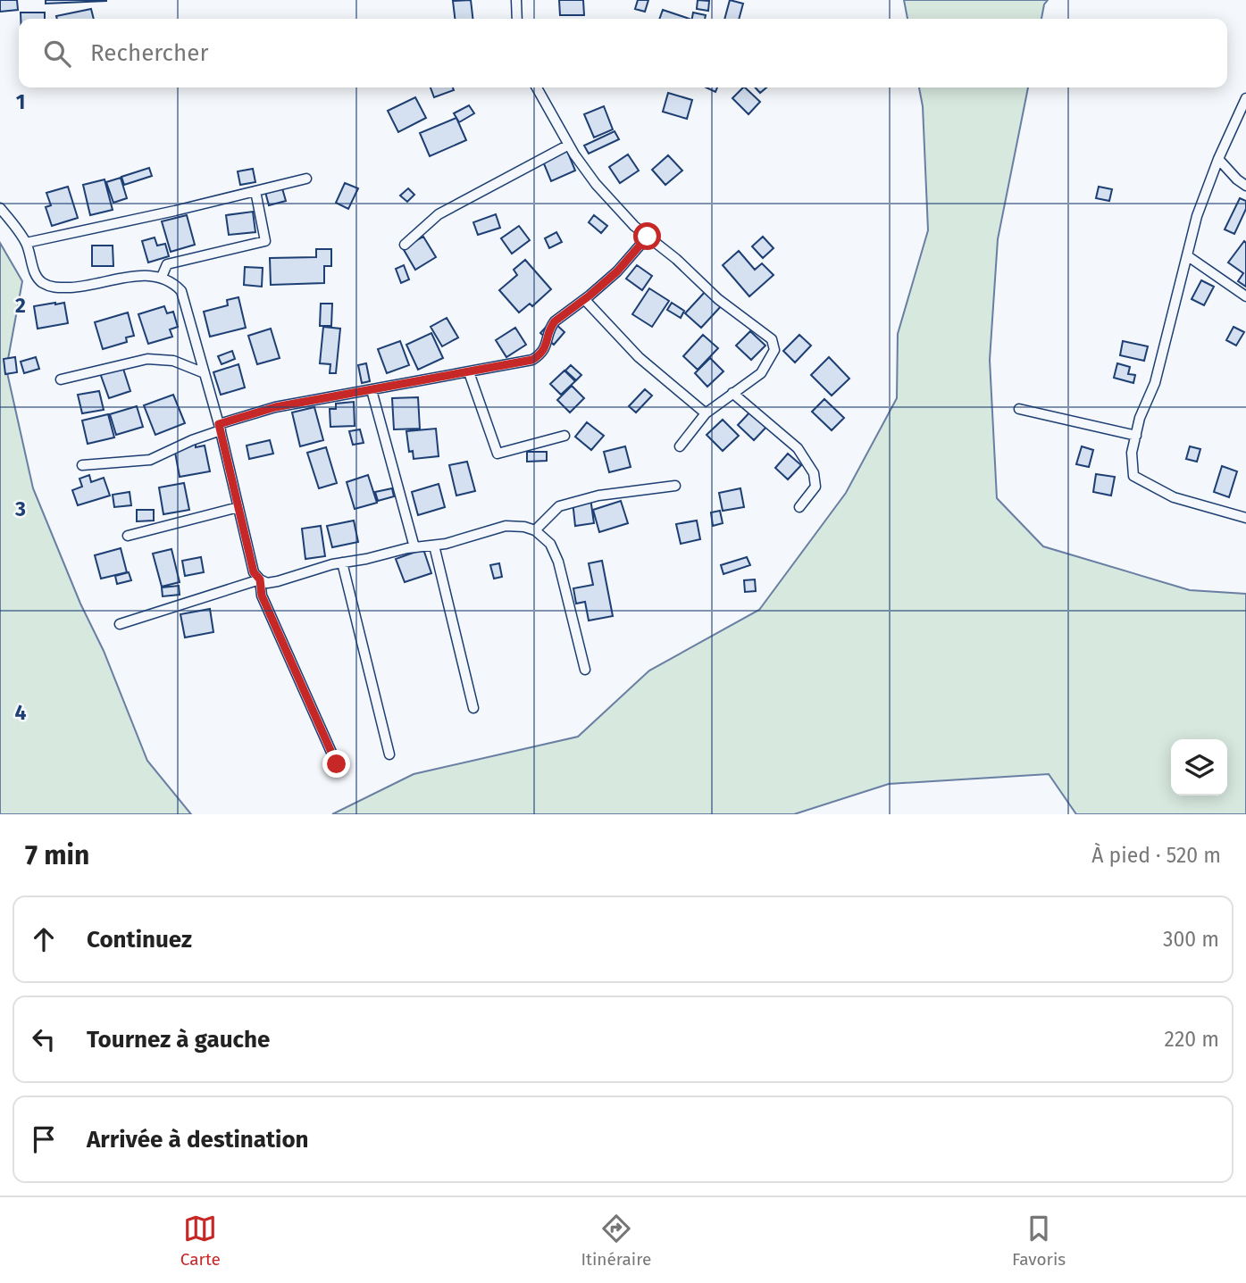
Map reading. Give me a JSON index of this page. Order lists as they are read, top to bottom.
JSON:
{
  "page": {
    "search": "Rechercher",
    "heading": ["7 min", "À pied · 520 m"],
    "list": [
      ["Continuez", "300 m"],
      ["Tournez à gauche", "220 m"],
      "Arrivée à destination"
    ],
    "nav": ["Carte", "Itinéraire", "Favoris"]
  },
  "grid": {
    "rows": [
      "1",
      "2",
      "3",
      "4"
    ]
  }
}
